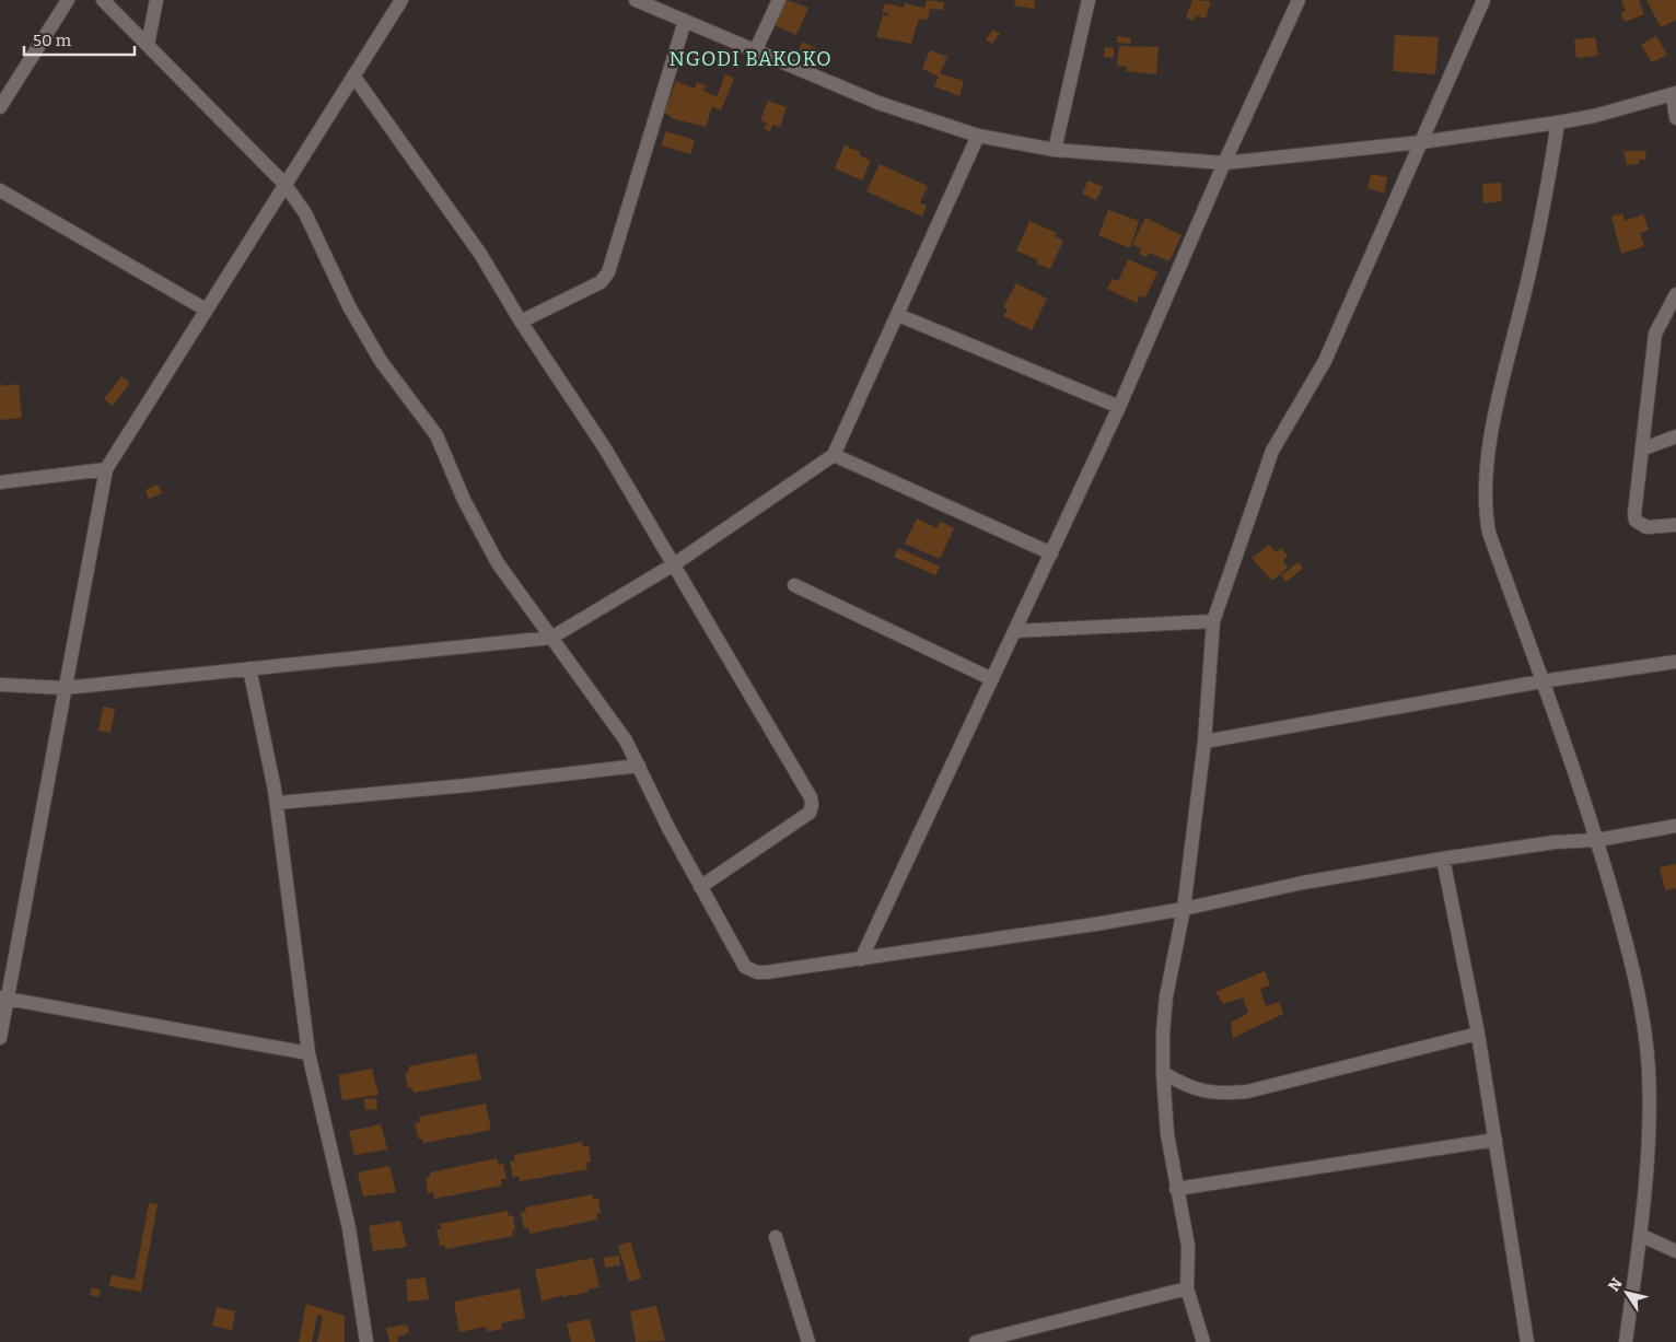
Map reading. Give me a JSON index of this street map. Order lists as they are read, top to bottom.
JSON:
{
  "districts": ["NGODI BAKOKO"],
  "scale_bar": "50 m",
  "north": "top left"
}
